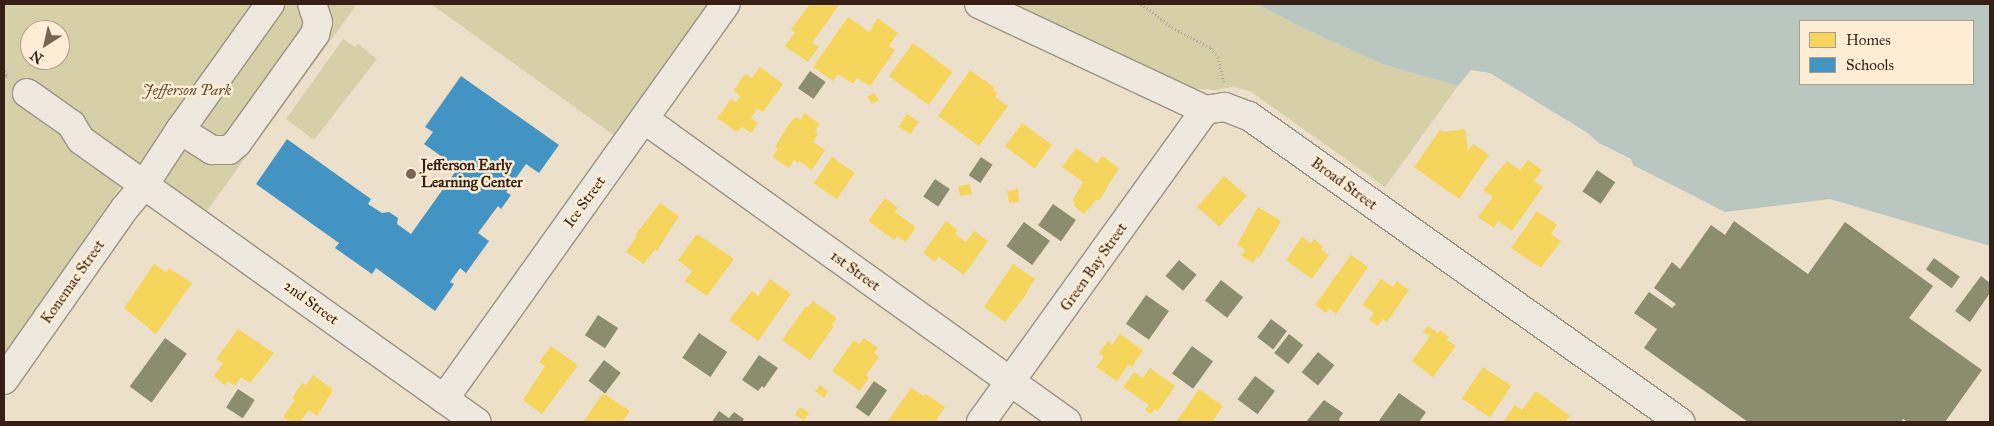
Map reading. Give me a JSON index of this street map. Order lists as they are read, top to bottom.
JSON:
{
  "streets": {
    "street": [
      "Broad Street",
      "Ice Street",
      "Green Bay Street",
      "1st Street",
      "Konemac Street",
      "2nd Street"
    ]
  },
  "crossings": [
    ["Broad Street", "Green Bay Street"],
    ["Ice Street", "1st Street"],
    ["Ice Street", "2nd Street"],
    ["Green Bay Street", "1st Street"],
    ["Konemac Street", "2nd Street"]
  ],
  "parks": ["Jefferson Park"],
  "places": ["Jefferson Early Learning Center"],
  "legend": ["Homes", "Schools"],
  "north": "bottom left"
}
